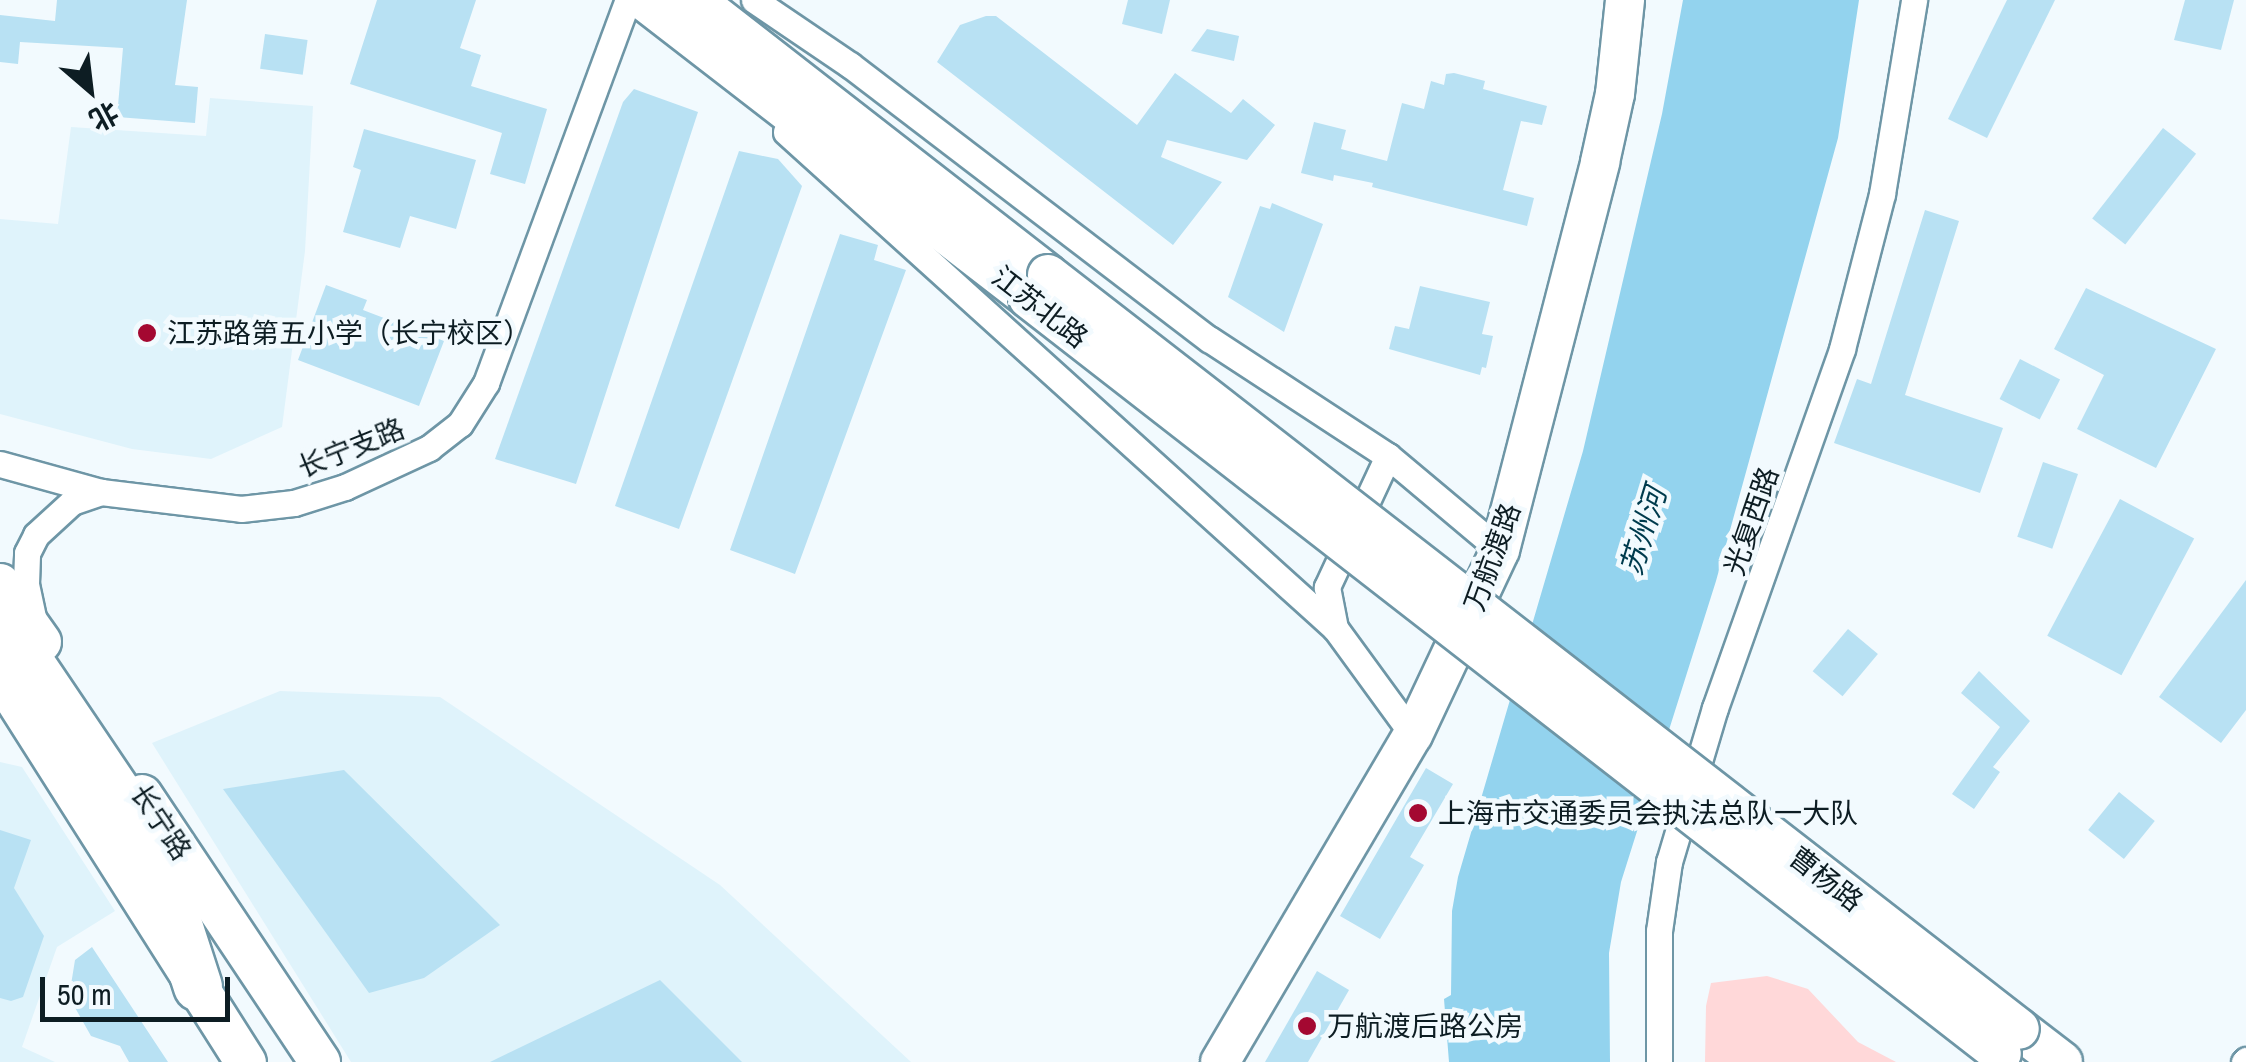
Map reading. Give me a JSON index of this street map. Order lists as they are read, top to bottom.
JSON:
{
  "streets": {
    "main road": ["江苏北路", "长宁路", "曹杨路"],
    "street": ["长宁支路", "光复西路", "万航渡路"]
  },
  "crossings": [
    ["江苏北路", "曹杨路"]
  ],
  "water": ["苏州河"],
  "places": ["江苏路第五小学（长宁校区）", "上海市交通委员会执法总队一大队", "万航渡后路公房"],
  "scale_bar": "50 m",
  "north": "bottom right"
}
